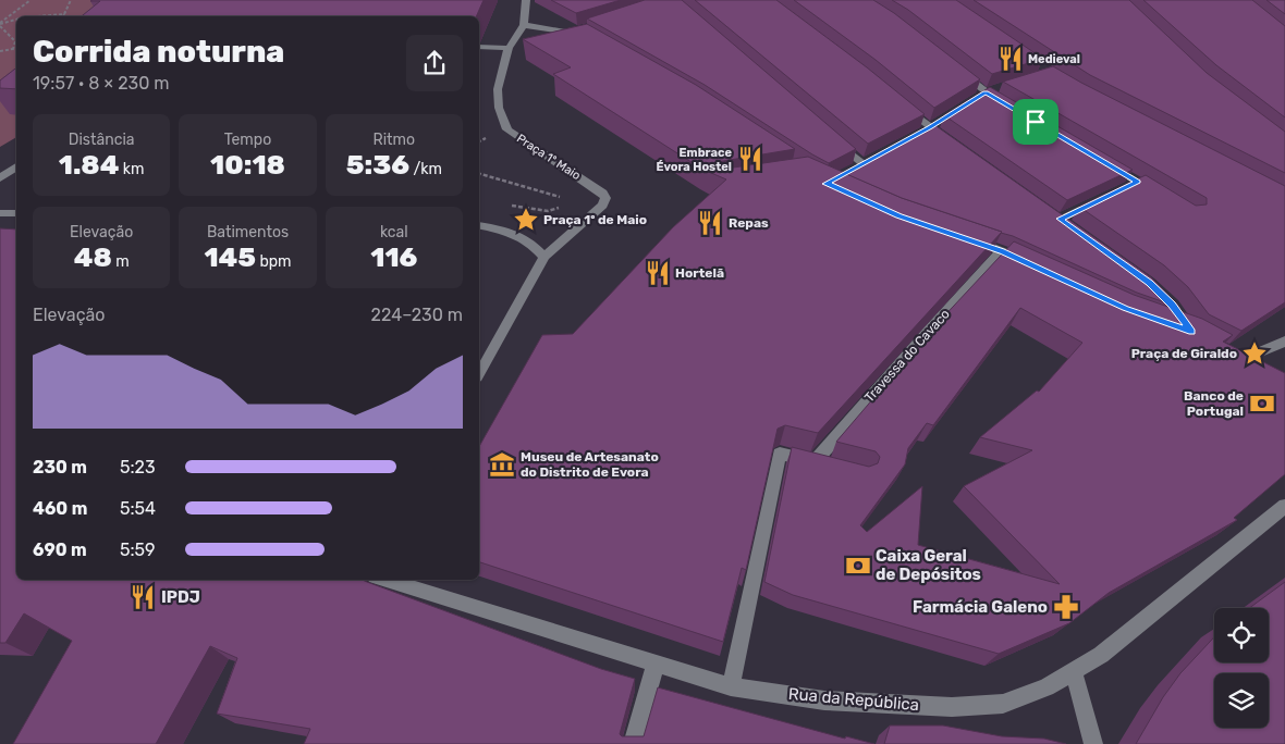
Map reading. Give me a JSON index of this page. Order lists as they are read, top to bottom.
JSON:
{
  "streets": {
    "street": ["Praça 1º Maio", "Travessa do Cavaco", "Rua da República"]
  },
  "places": {
    "restaurant": [
      "Medieval",
      "Embrace Évora Hostel",
      "Repas",
      "Hortelã",
      "IPDJ"
    ],
    "place": ["Praça 1º de Maio", "Praça de Giraldo"],
    "bank": ["Banco de Portugal", "Caixa Geral de Depósitos"],
    "museum": ["Museu de Artesanato do Distrito de Evora"],
    "pharmacy": ["Farmácia Galeno"]
  },
  "page": {
    "heading": ["Corrida noturna", "19:57 · 8 × 230 m"],
    "stats": [
      ["Distância", "1.84 km"],
      ["Tempo", "10:18"],
      ["Ritmo", "5:36 /km"],
      ["Elevação", "48 m"],
      ["Batimentos", "145 bpm"],
      ["kcal", "116"]
    ],
    "chart": ["Elevação", "224–230 m"],
    "list": [
      {
        "name": "230 m",
        "note": "5:23"
      },
      {
        "name": "460 m",
        "note": "5:54"
      },
      {
        "name": "690 m",
        "note": "5:59"
      }
    ]
  }
}
